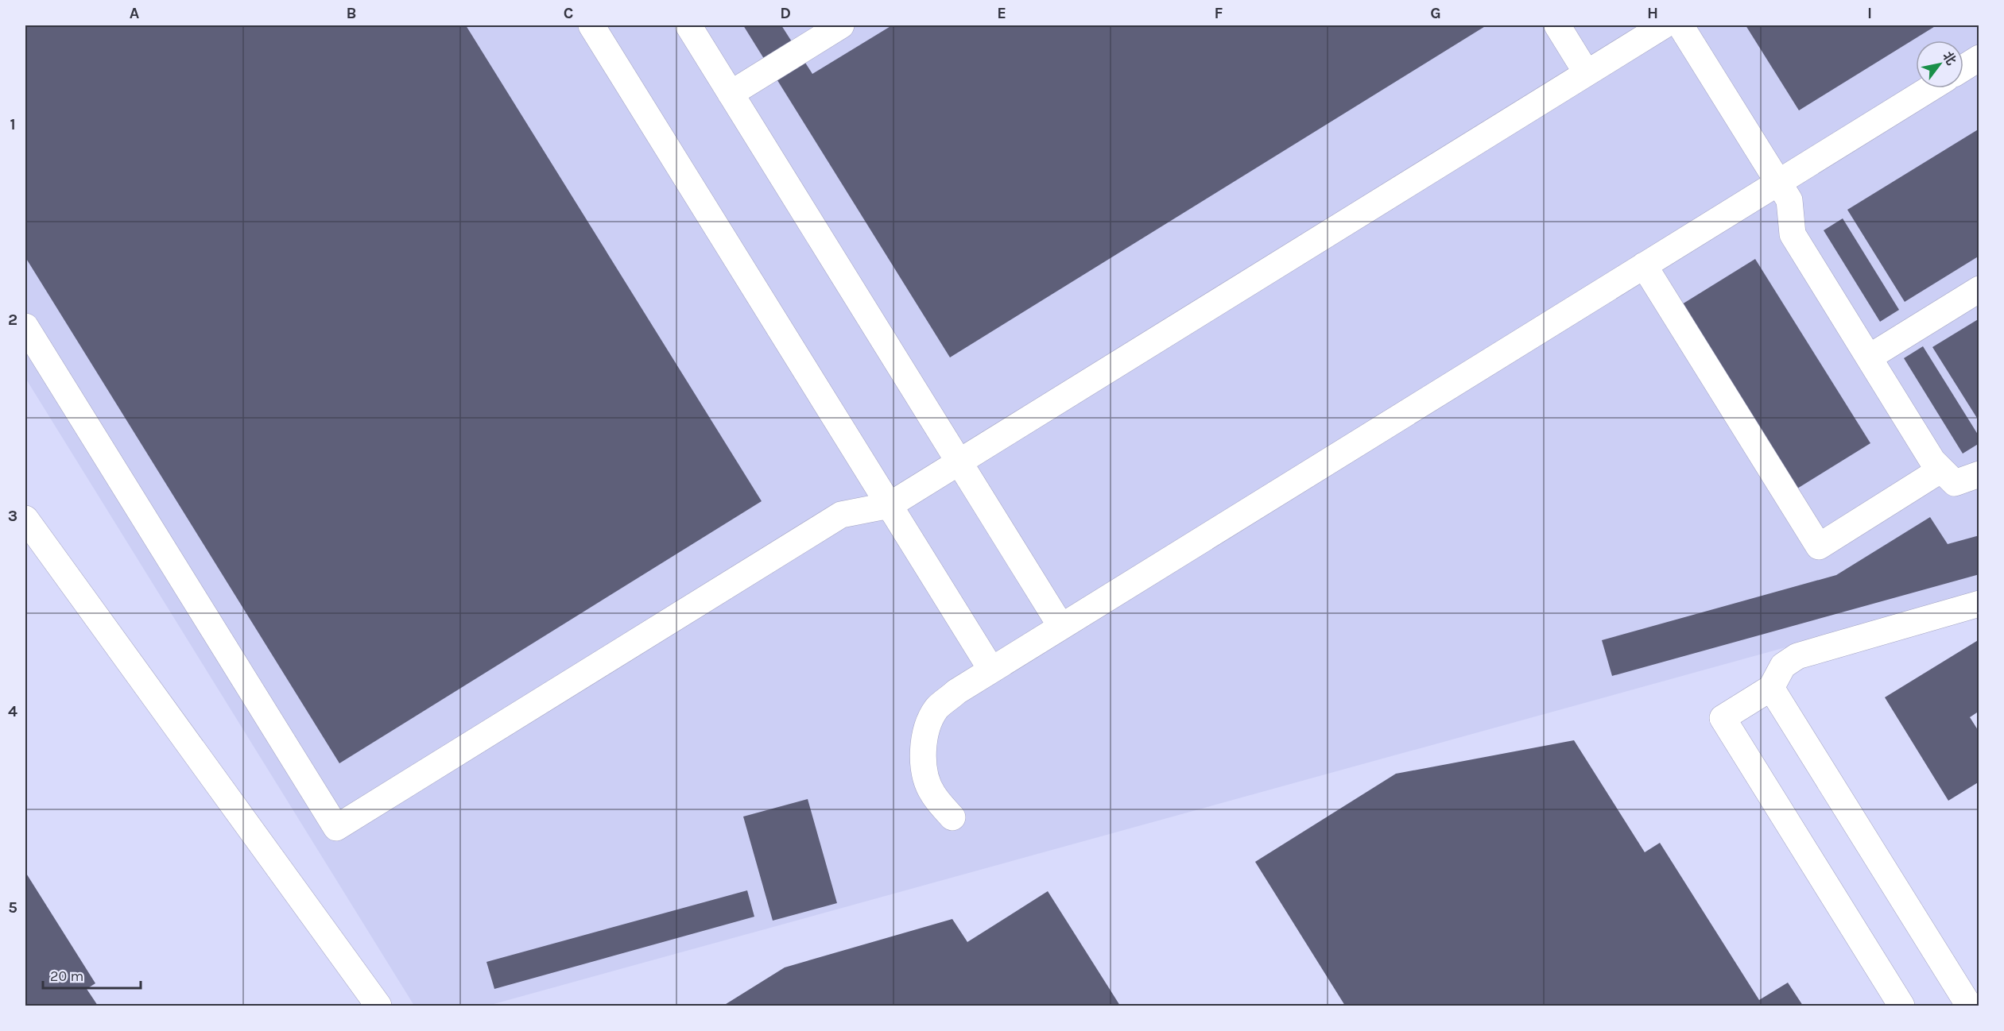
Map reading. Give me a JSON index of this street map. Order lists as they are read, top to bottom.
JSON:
{
  "scale_bar": "20 m",
  "north": "top right",
  "grid": {
    "columns": [
      "A",
      "B",
      "C",
      "D",
      "E",
      "F",
      "G",
      "H",
      "I"
    ],
    "rows": [
      "1",
      "2",
      "3",
      "4",
      "5"
    ]
  }
}
